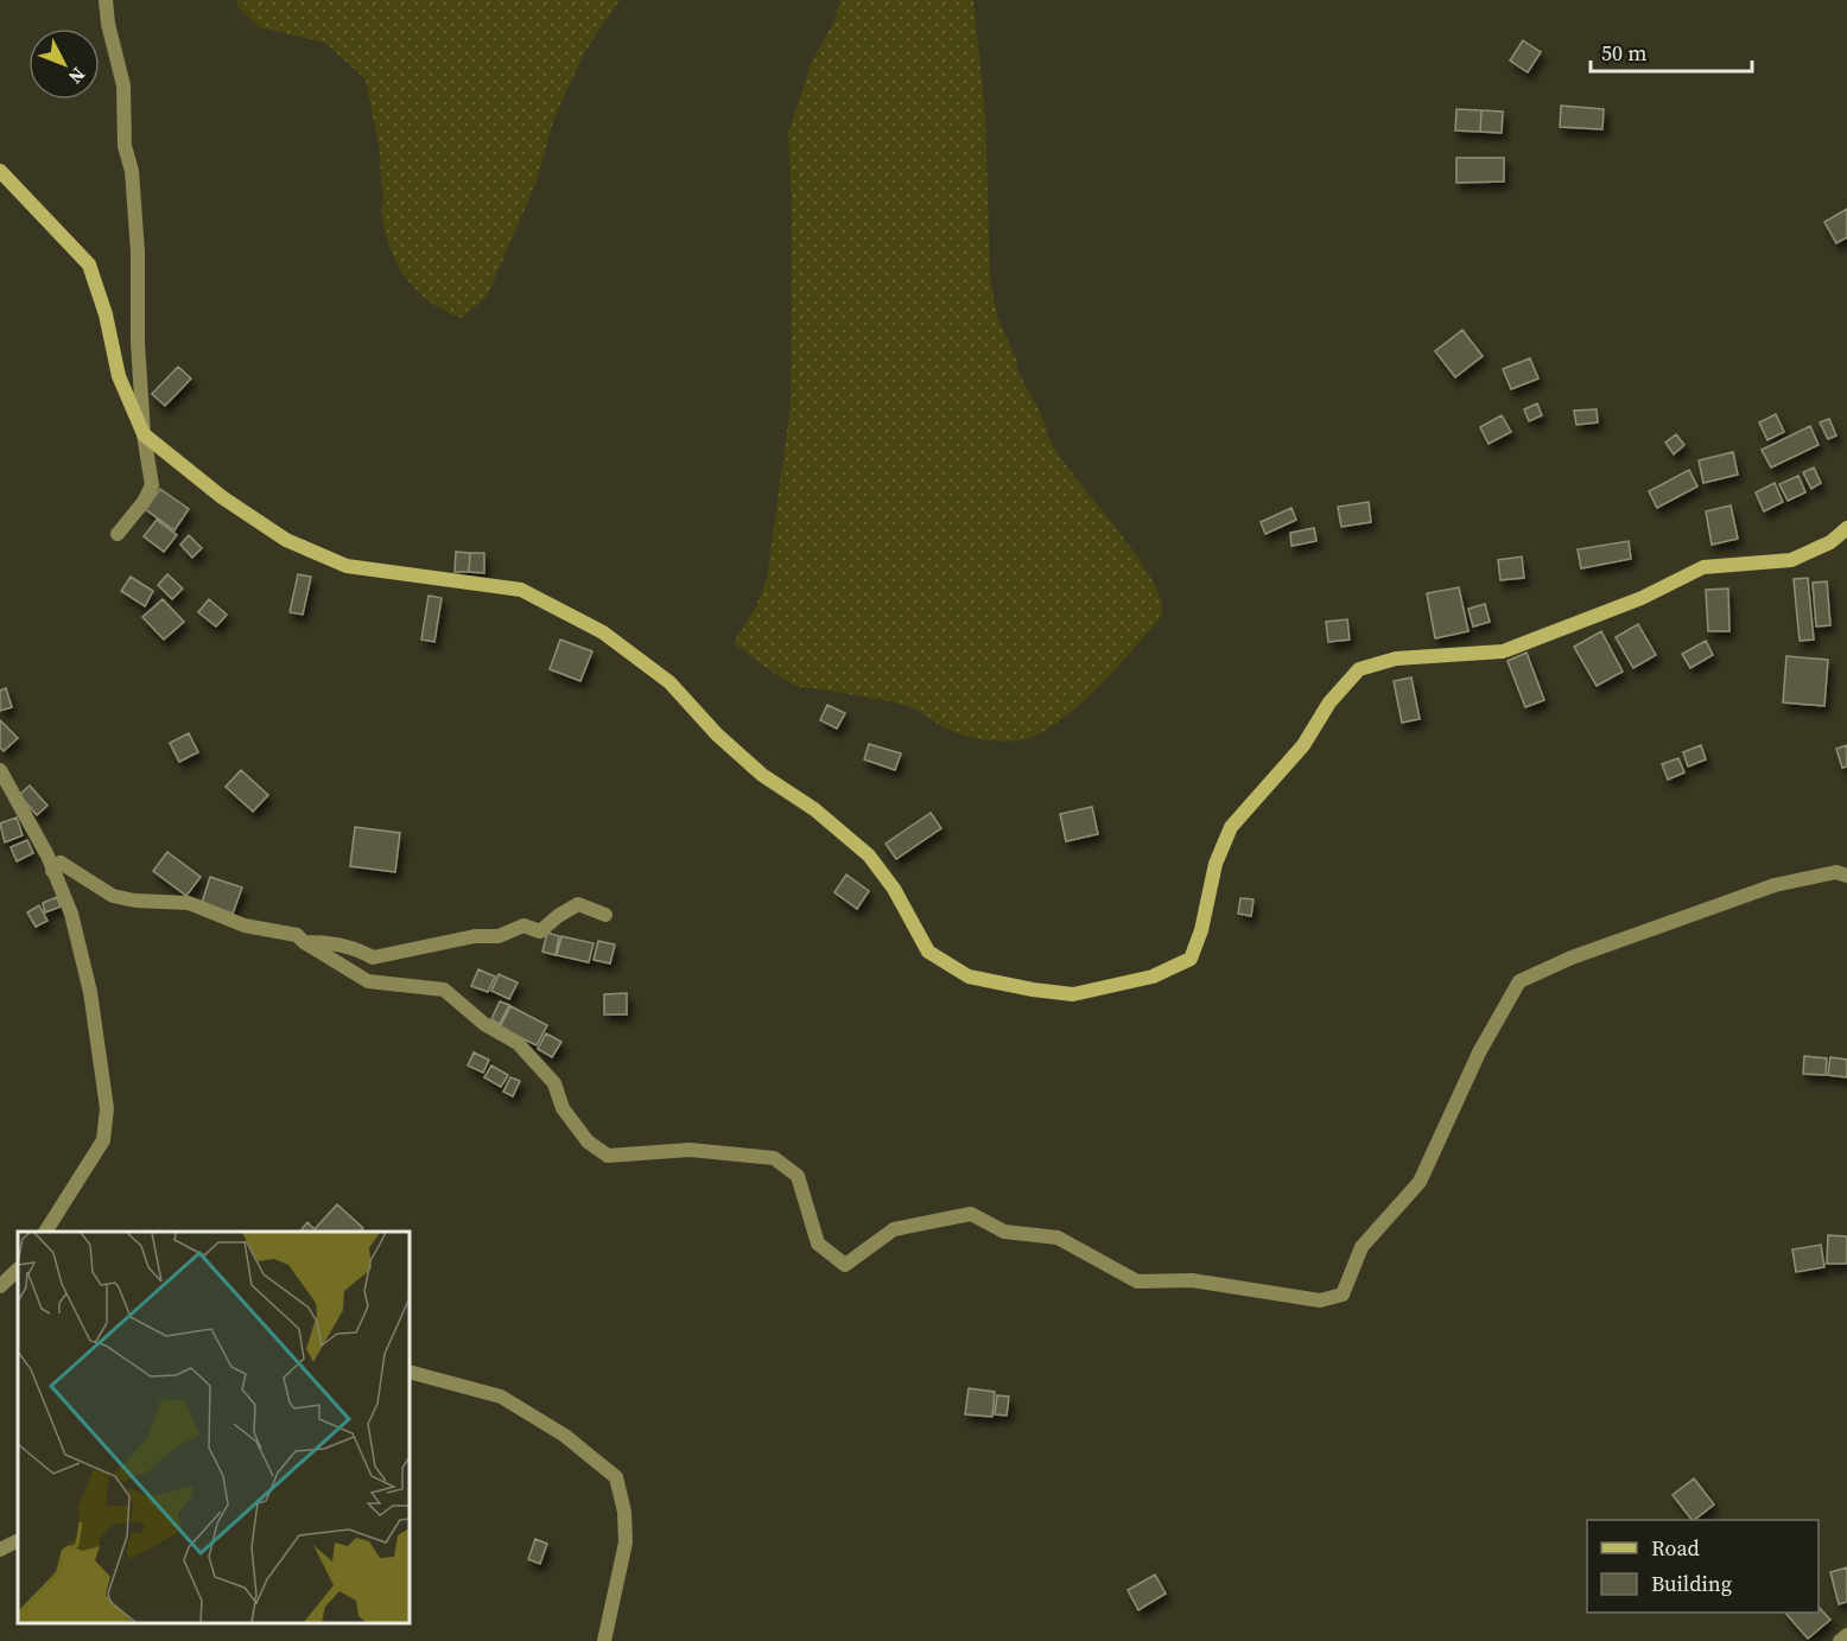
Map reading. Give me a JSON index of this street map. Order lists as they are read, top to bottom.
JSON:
{
  "legend": ["Road", "Building"],
  "scale_bar": "50 m",
  "north": "bottom right"
}
